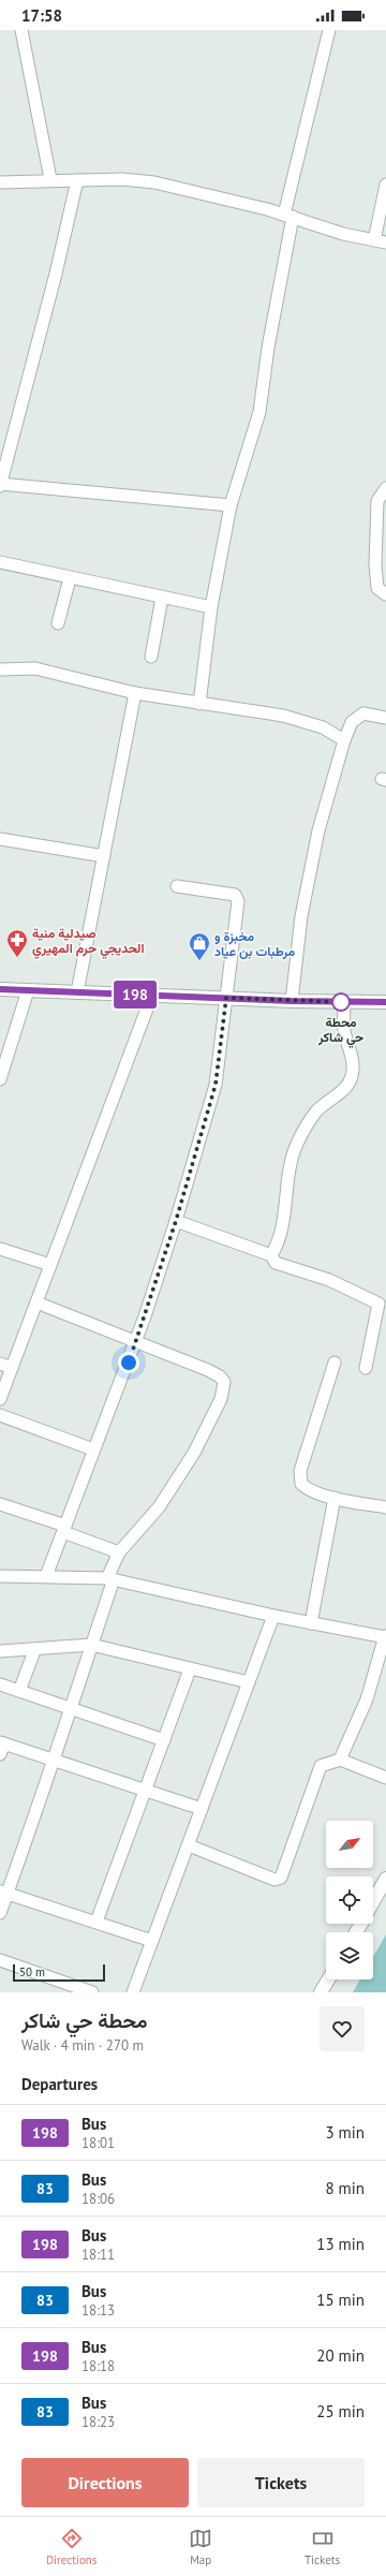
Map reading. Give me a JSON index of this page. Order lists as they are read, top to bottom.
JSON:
{
  "places": {
    "pharmacy": ["صيدلية منية الحديجي حرم المهيري"],
    "shop": ["مخبزة و مرطبات بن عياد"],
    "other": ["محطة حي شاكر"]
  },
  "lines": ["bus line 198"],
  "scale_bar": "50 m",
  "north": "top right",
  "page": {
    "status": "17:58",
    "on_map": "198",
    "scale": "50 m",
    "heading": [
      ["محطة حي شاكر", "Walk · 4 min · 270 m"],
      "Departures"
    ],
    "list": [
      {
        "mark": "198",
        "name": "Bus",
        "note": "18:01",
        "value": "3 min"
      },
      {
        "mark": "83",
        "name": "Bus",
        "note": "18:06",
        "value": "8 min"
      },
      {
        "mark": "198",
        "name": "Bus",
        "note": "18:11",
        "value": "13 min"
      },
      {
        "mark": "83",
        "name": "Bus",
        "note": "18:13",
        "value": "15 min"
      },
      {
        "mark": "198",
        "name": "Bus",
        "note": "18:18",
        "value": "20 min"
      },
      {
        "mark": "83",
        "name": "Bus",
        "note": "18:23",
        "value": "25 min"
      }
    ],
    "buttons": ["Directions", "Tickets"],
    "tabs": ["Directions", "Map", "Tickets"]
  }
}
